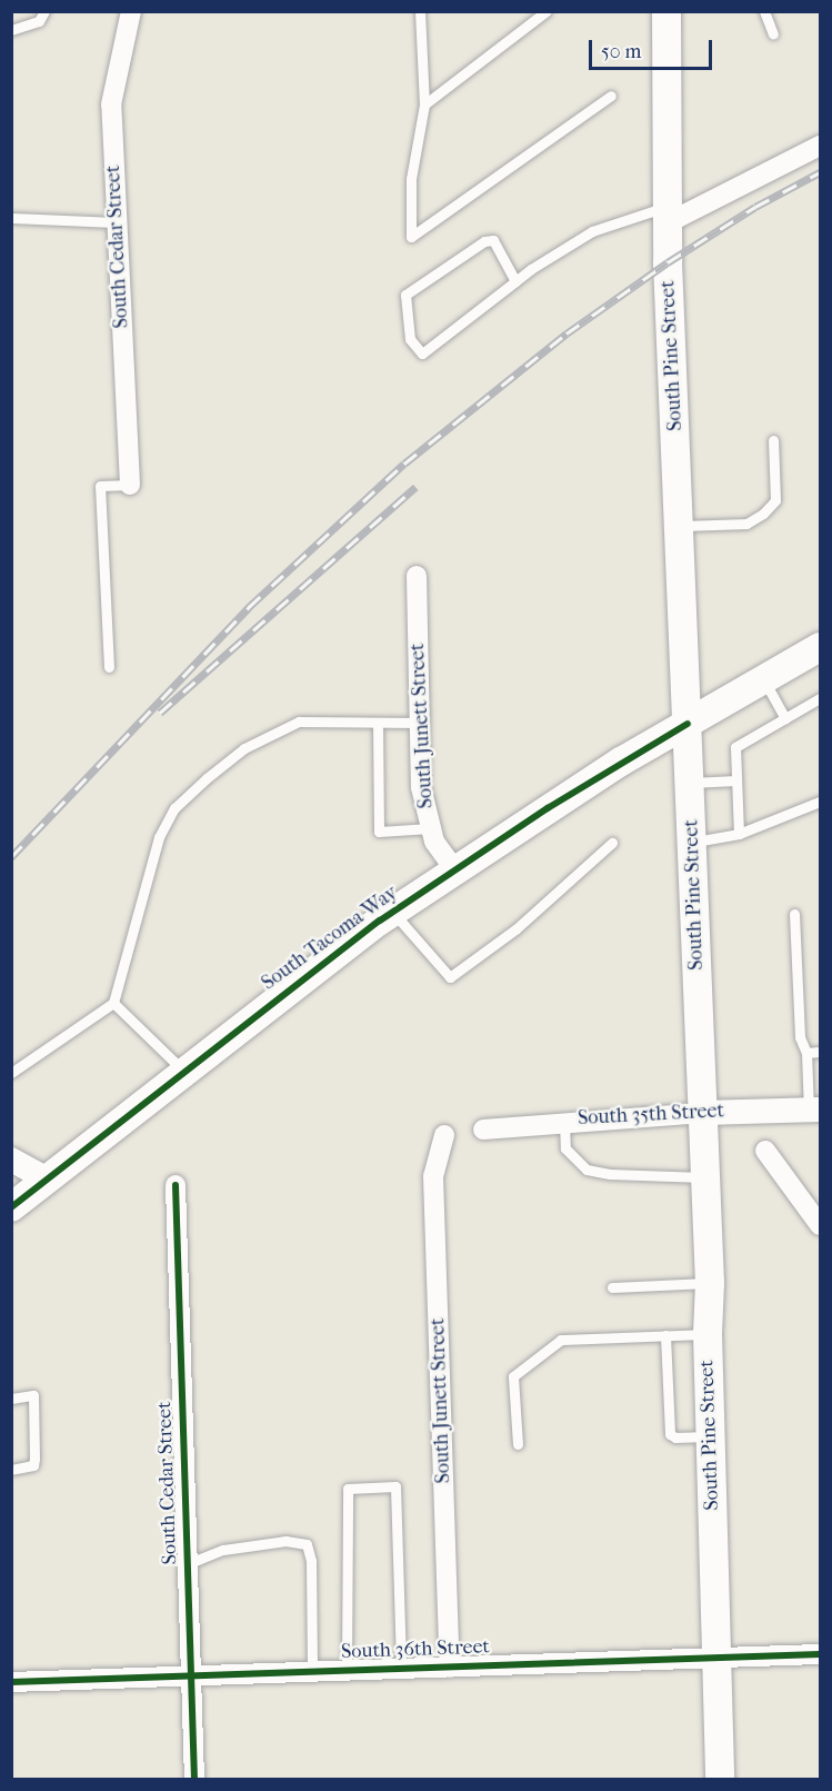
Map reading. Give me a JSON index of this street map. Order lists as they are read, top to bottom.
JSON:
{
  "streets": {
    "main road": ["South Pine Street", "South Tacoma Way"],
    "street": [
      "South Cedar Street",
      "South Junett Street",
      "South 35th Street",
      "South 36th Street"
    ]
  },
  "crossings": [
    ["South Cedar Street", "South 36th Street"],
    ["South Pine Street", "South Tacoma Way"],
    ["South Pine Street", "South 35th Street"],
    ["South Pine Street", "South 36th Street"],
    ["South Junett Street", "South Tacoma Way"],
    ["South Junett Street", "South 36th Street"]
  ],
  "scale_bar": "50 m"
}
